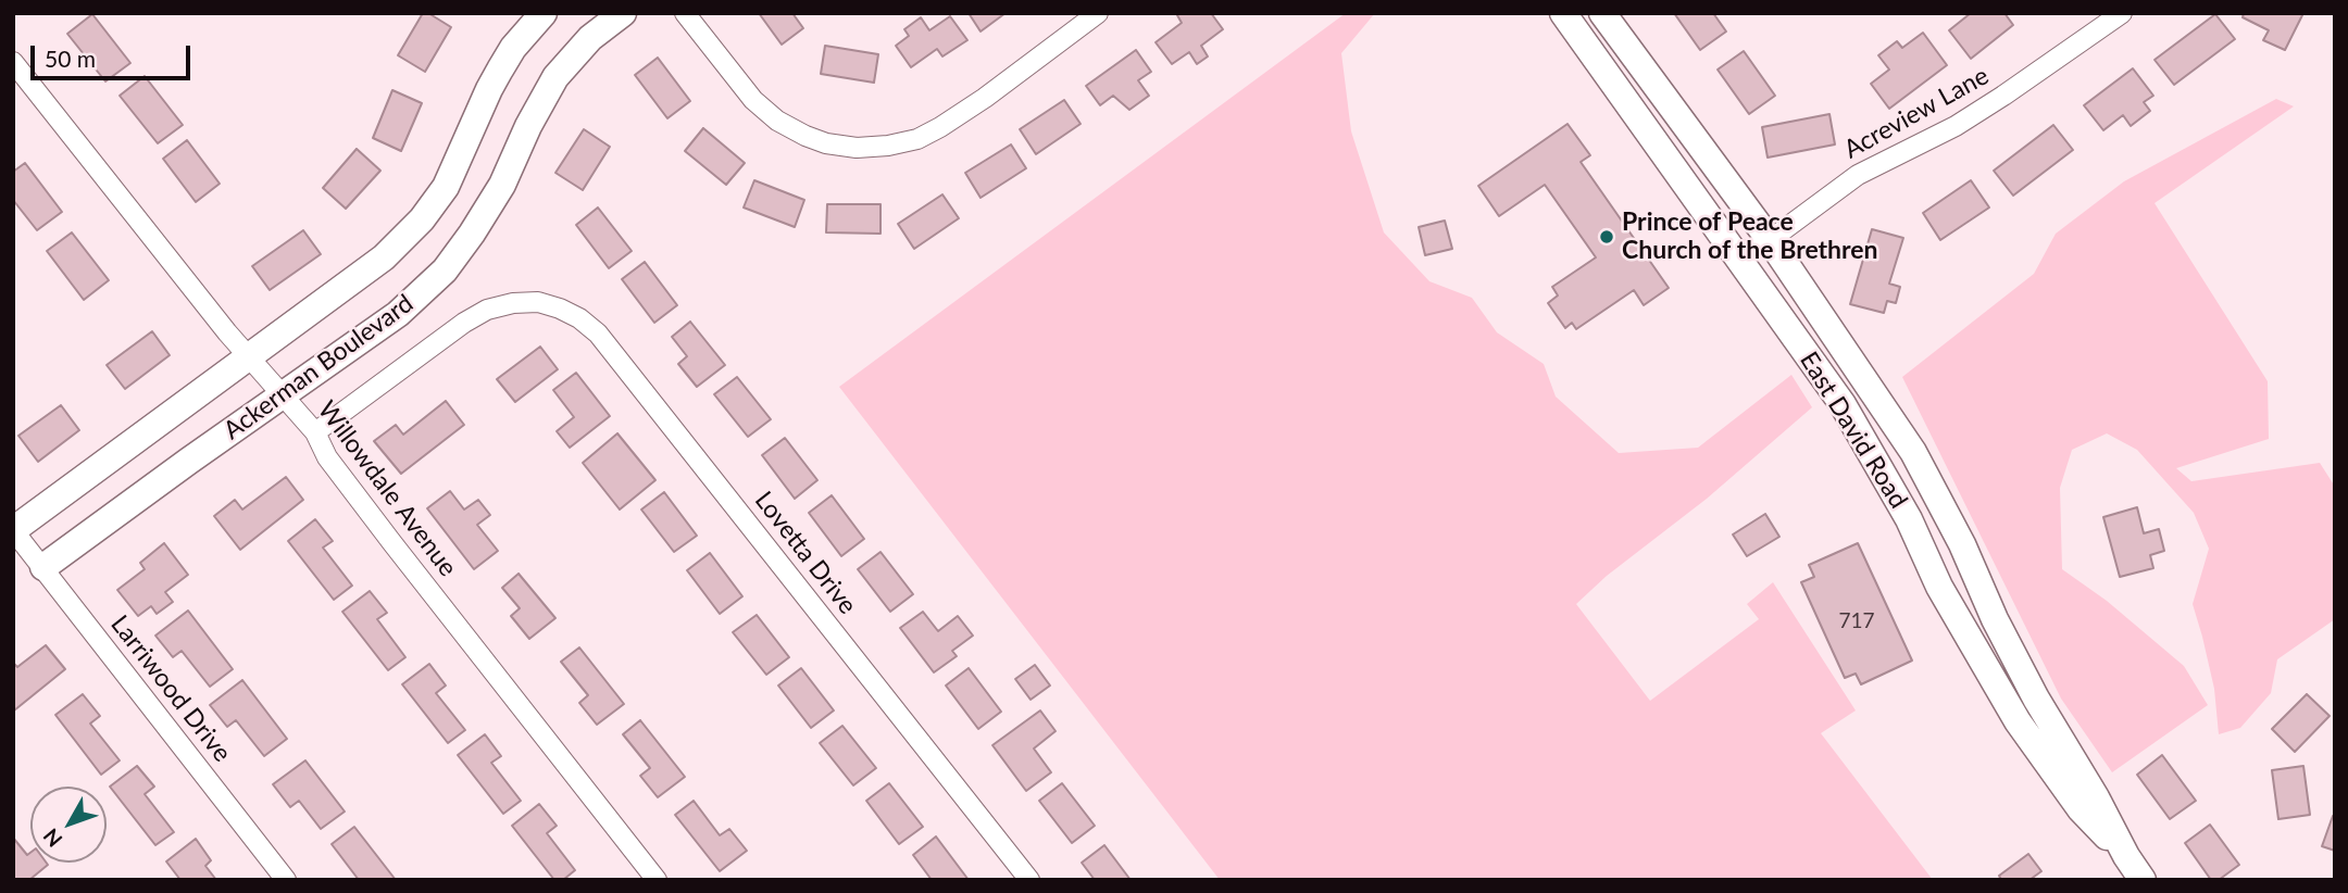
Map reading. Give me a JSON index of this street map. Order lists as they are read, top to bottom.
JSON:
{
  "streets": {
    "street": [
      "Acreview Lane",
      "Ackerman Boulevard",
      "East David Road",
      "Willowdale Avenue",
      "Lovetta Drive",
      "Larriwood Drive"
    ]
  },
  "crossings": [
    ["Acreview Lane", "East David Road"],
    ["Ackerman Boulevard", "Willowdale Avenue"],
    ["Ackerman Boulevard", "Larriwood Drive"],
    ["Willowdale Avenue", "Lovetta Drive"]
  ],
  "places": ["Prince of Peace Church of the Brethren"],
  "house_numbers": ["717"],
  "scale_bar": "50 m",
  "north": "bottom left"
}
